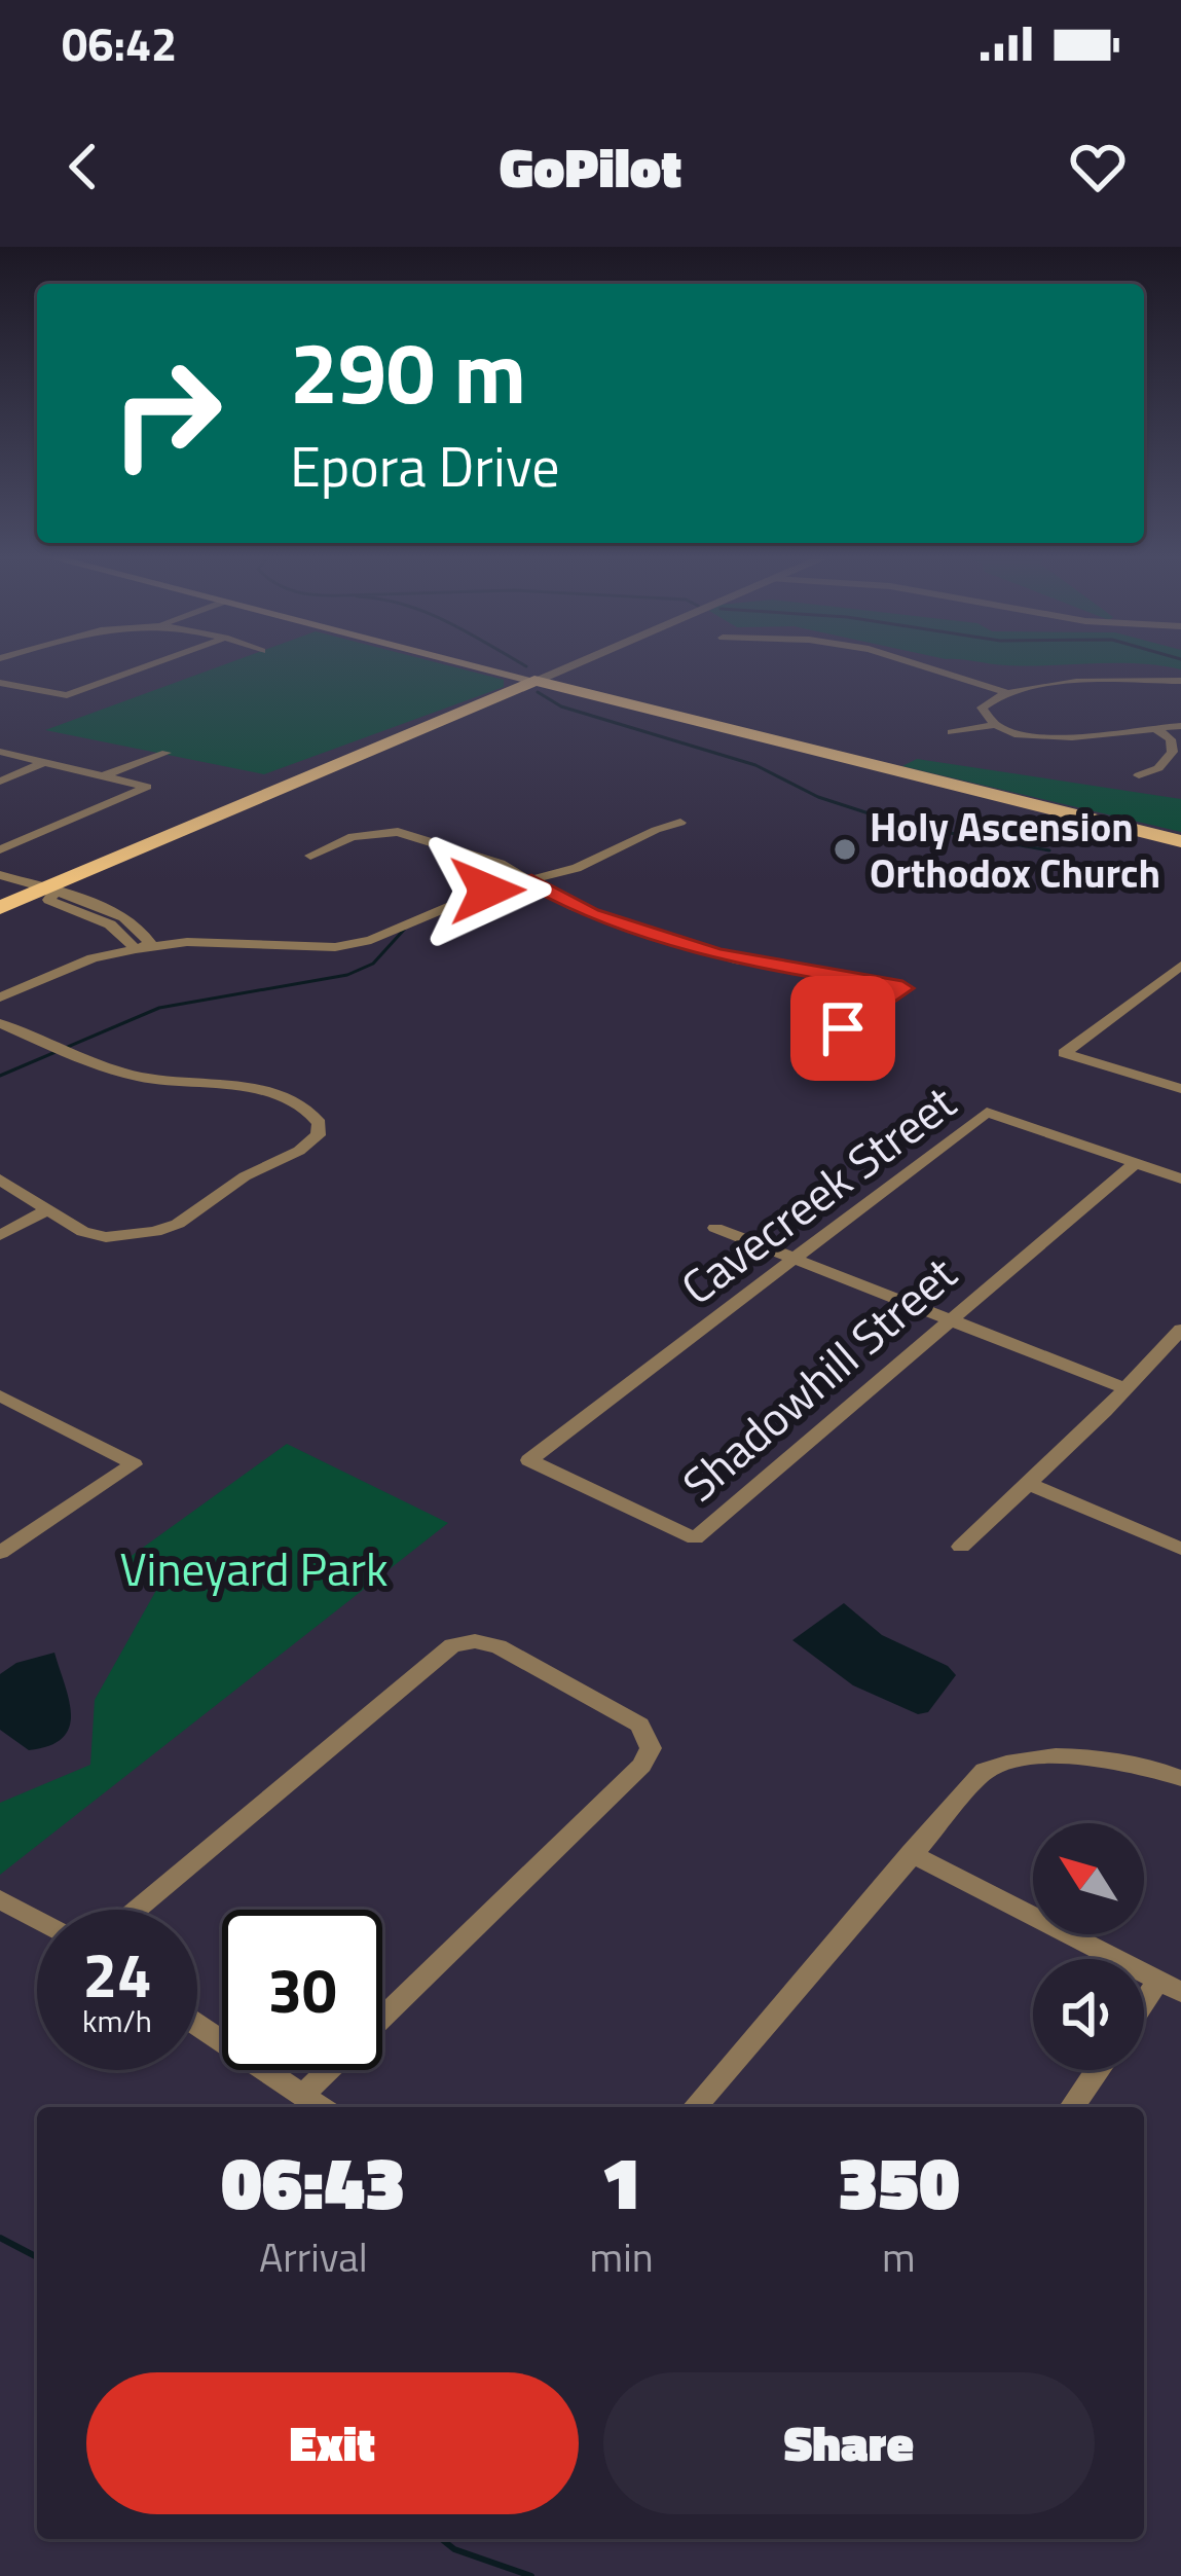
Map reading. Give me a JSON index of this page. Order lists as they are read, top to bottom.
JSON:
{
  "streets": {
    "street": ["Cavecreek Street", "Shadowhill Street"]
  },
  "crossings": [
    ["Cavecreek Street", "Shadowhill Street"]
  ],
  "parks": ["Vineyard Park"],
  "places": ["Holy Ascension Orthodox Church"],
  "north": "top left",
  "page": {
    "status": "06:42",
    "header": "GoPilot",
    "turn": ["290 m", "Epora Drive"],
    "speed": "24 km/h",
    "limit": "30",
    "eta": [
      "06:43",
      "Arrival",
      "1",
      "min",
      "350",
      "m"
    ],
    "buttons": ["Exit", "Share"]
  }
}
